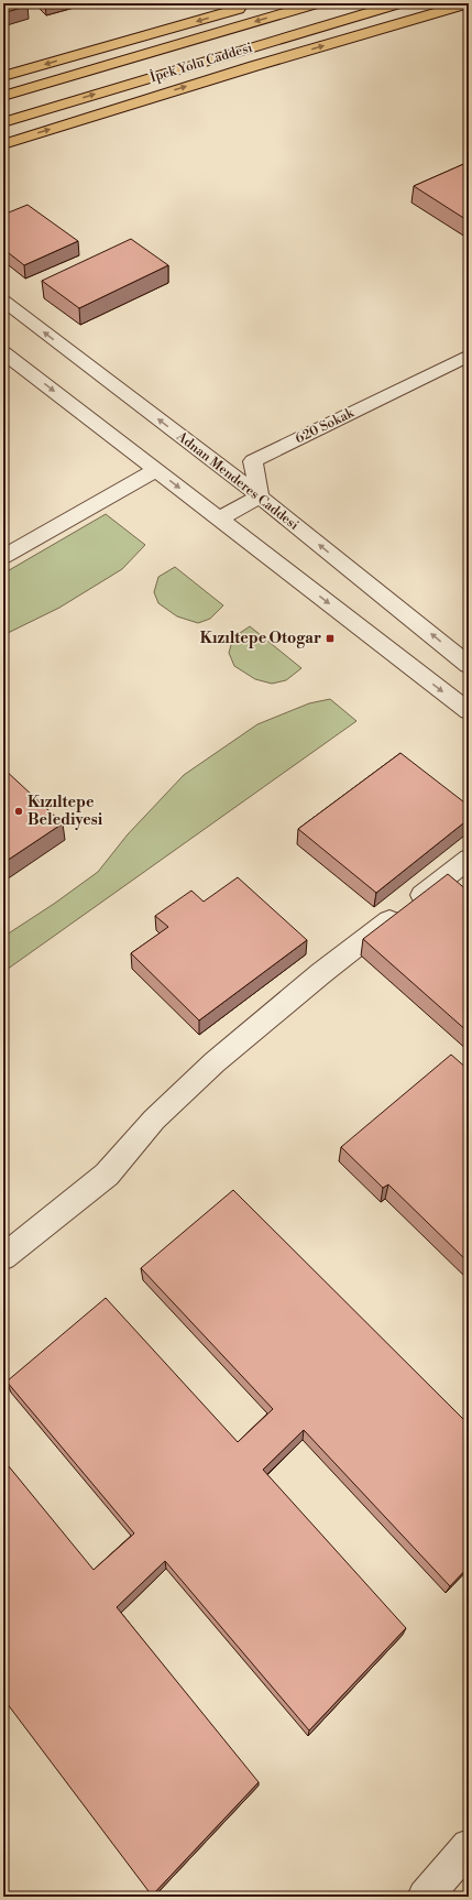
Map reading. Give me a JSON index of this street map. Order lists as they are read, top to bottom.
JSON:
{
  "streets": {
    "highway": ["İpek Yolu Caddesi"],
    "street": ["620 Sokak", "Adnan Menderes Caddesi"]
  },
  "crossings": [
    ["620 Sokak", "Adnan Menderes Caddesi"]
  ],
  "places": {
    "transit": ["Kızıltepe Otogar"],
    "other": ["Kızıltepe Belediyesi"]
  }
}
